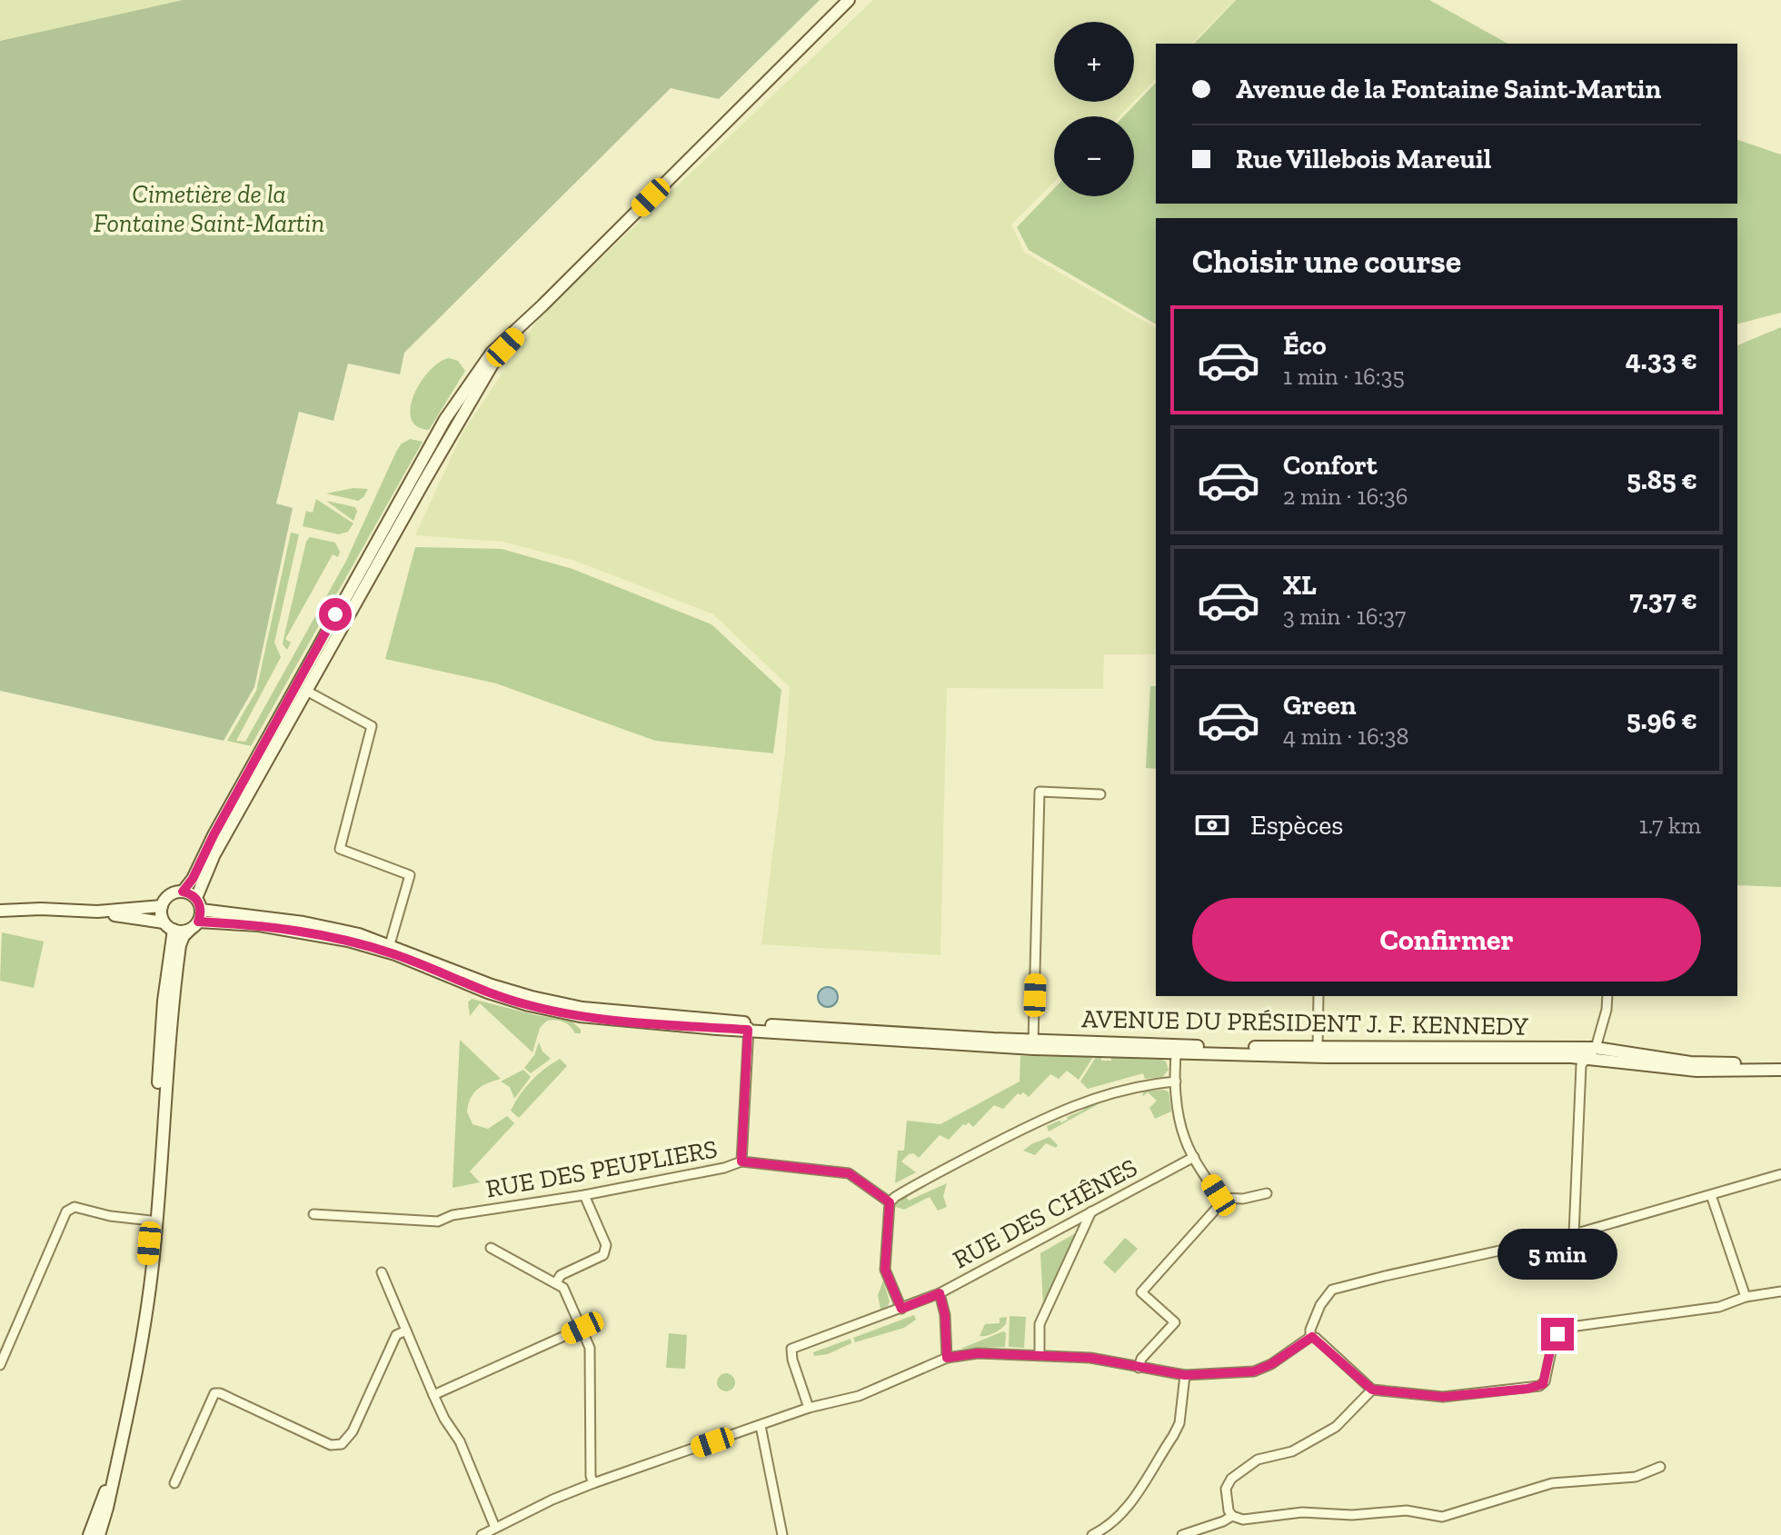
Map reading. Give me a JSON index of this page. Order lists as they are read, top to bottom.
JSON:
{
  "streets": {
    "main road": ["AVENUE DU PRÉSIDENT J. F. KENNEDY"],
    "street": ["RUE DES PEUPLIERS", "RUE DES CHÊNES"]
  },
  "parks": ["Cimetière de la Fontaine Saint-Martin"],
  "page": {
    "map_buttons": ["+", "−"],
    "banner": ["Avenue de la Fontaine Saint-Martin", "Rue Villebois Mareuil"],
    "heading": "Choisir une course",
    "list": [
      {
        "name": "Éco",
        "note": "1 min · 16:35",
        "value": "4.33 €"
      },
      {
        "name": "Confort",
        "note": "2 min · 16:36",
        "value": "5.85 €"
      },
      {
        "name": "XL",
        "note": "3 min · 16:37",
        "value": "7.37 €"
      },
      {
        "name": "Green",
        "note": "4 min · 16:38",
        "value": "5.96 €"
      }
    ],
    "pay": ["Espèces", "1.7 km"],
    "buttons": "Confirmer",
    "bubble": "5 min"
  }
}
